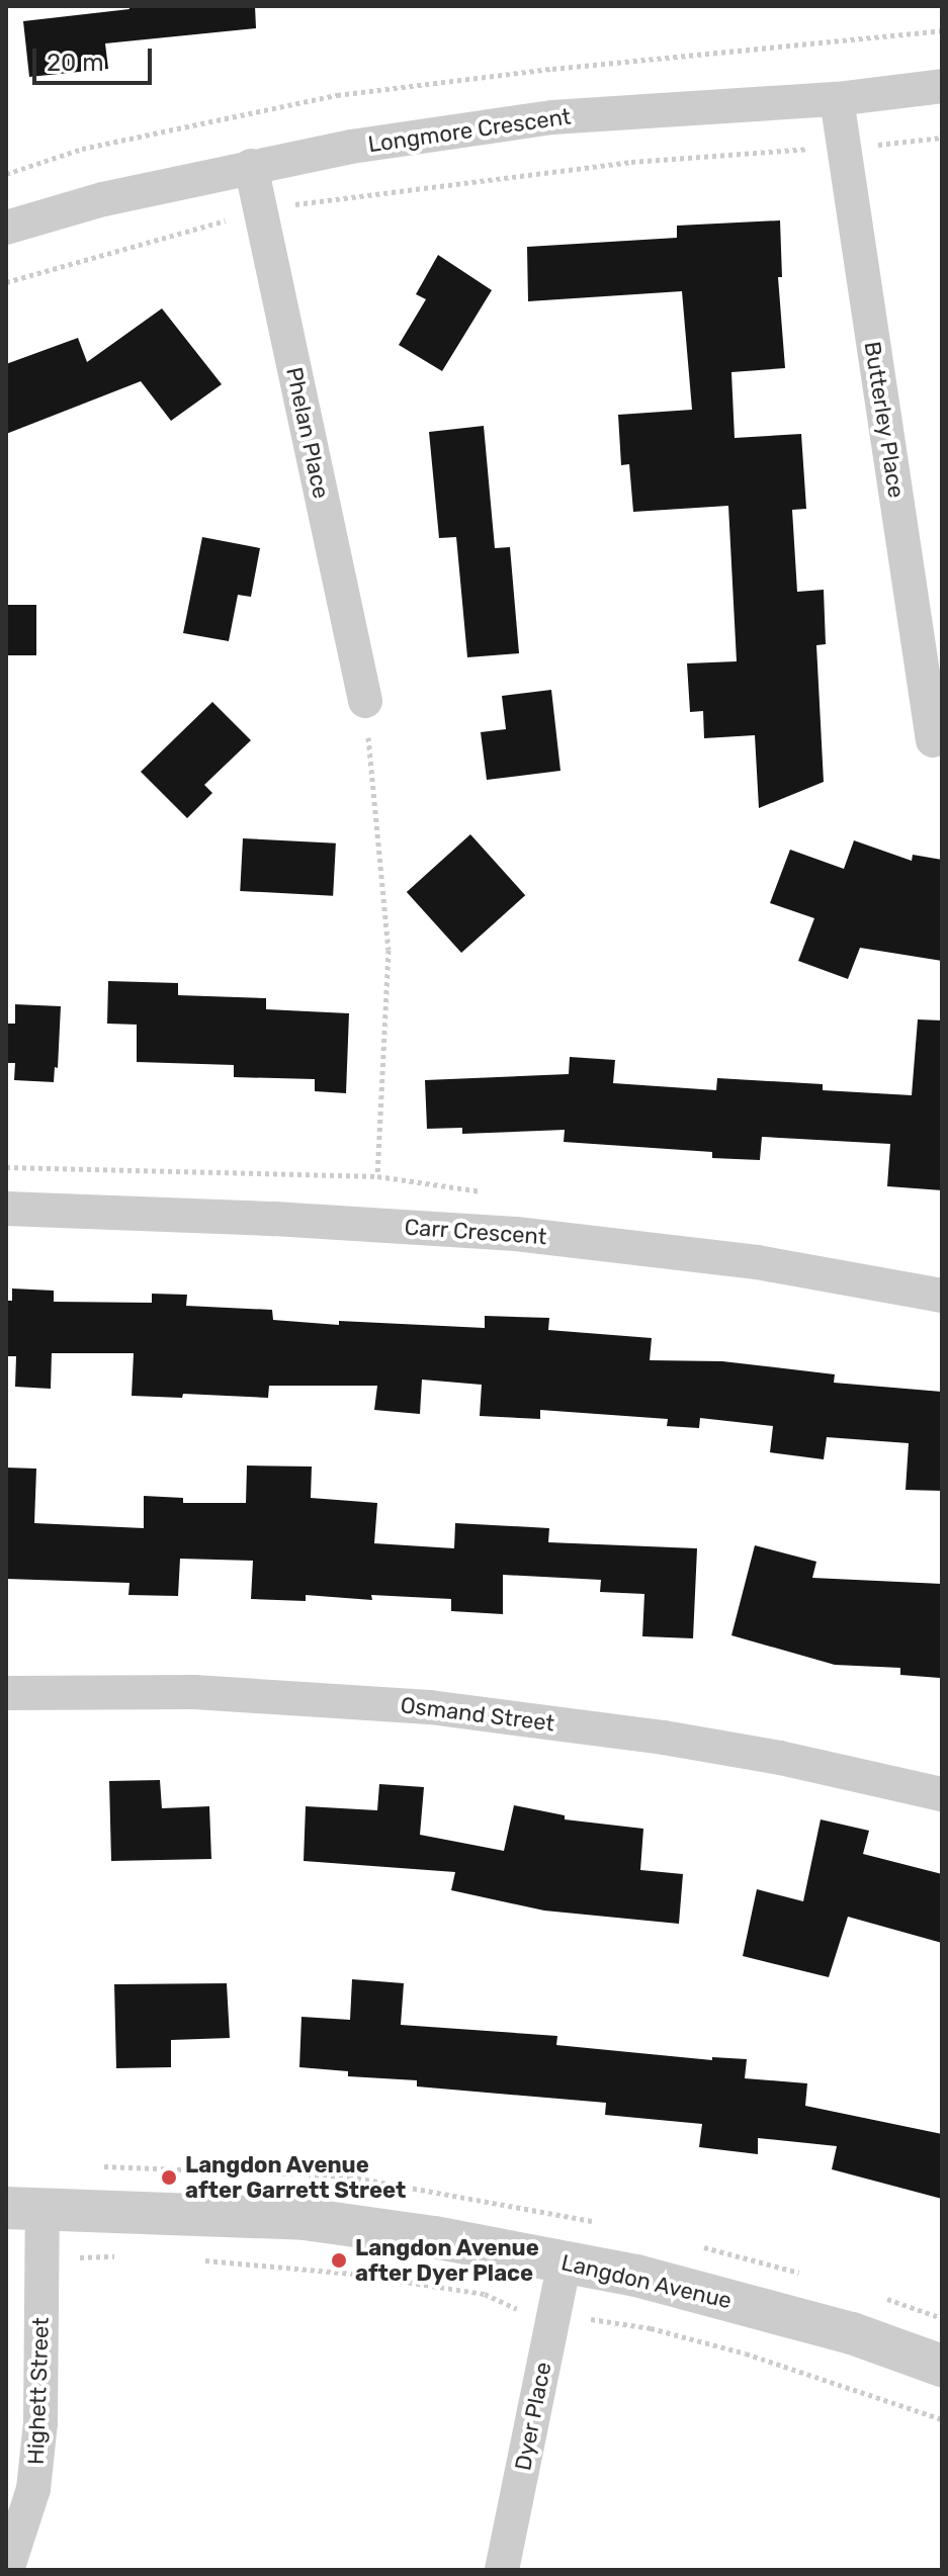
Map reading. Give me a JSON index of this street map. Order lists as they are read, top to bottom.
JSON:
{
  "streets": {
    "street": [
      "Longmore Crescent",
      "Butterley Place",
      "Phelan Place",
      "Carr Crescent",
      "Osmand Street",
      "Langdon Avenue",
      "Highett Street",
      "Dyer Place"
    ]
  },
  "crossings": [
    ["Longmore Crescent", "Butterley Place"],
    ["Longmore Crescent", "Phelan Place"],
    ["Langdon Avenue", "Highett Street"],
    ["Langdon Avenue", "Dyer Place"]
  ],
  "places": ["Langdon Avenue after Garrett Street", "Langdon Avenue after Dyer Place"],
  "scale_bar": "20 m"
}
